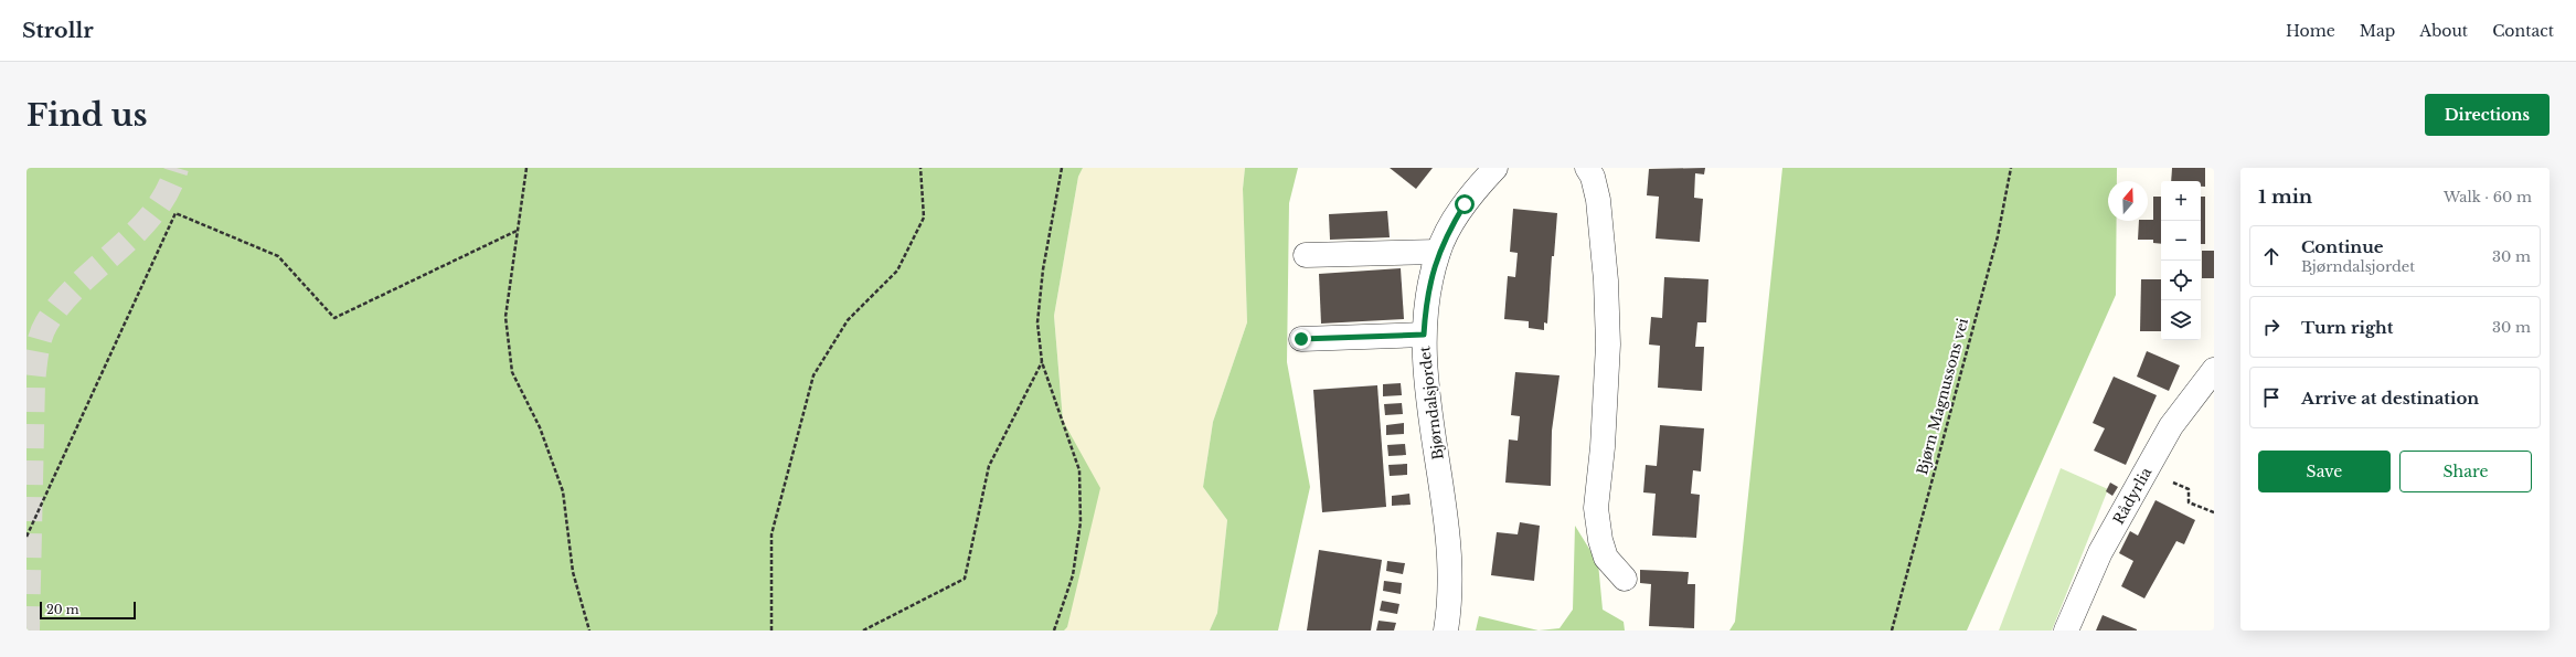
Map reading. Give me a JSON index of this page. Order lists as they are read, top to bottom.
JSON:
{
  "streets": {
    "street": ["Bjørndalsjordet", "Rådyrlia"],
    "path": ["Bjørn Magnussons vei"]
  },
  "scale_bar": "20 m",
  "north": "top",
  "page": {
    "header": "Strollr",
    "nav": [
      "Home",
      "Map",
      "About",
      "Contact"
    ],
    "buttons": [
      "Directions",
      ["Save", "Share"]
    ],
    "title": "Find us",
    "heading": ["1 min", "Walk · 60 m"],
    "map_buttons": ["+", "−"],
    "list": [
      ["Continue", "Bjørndalsjordet", "30 m"],
      ["Turn right", "30 m"],
      "Arrive at destination"
    ],
    "scale": "20 m"
  }
}
